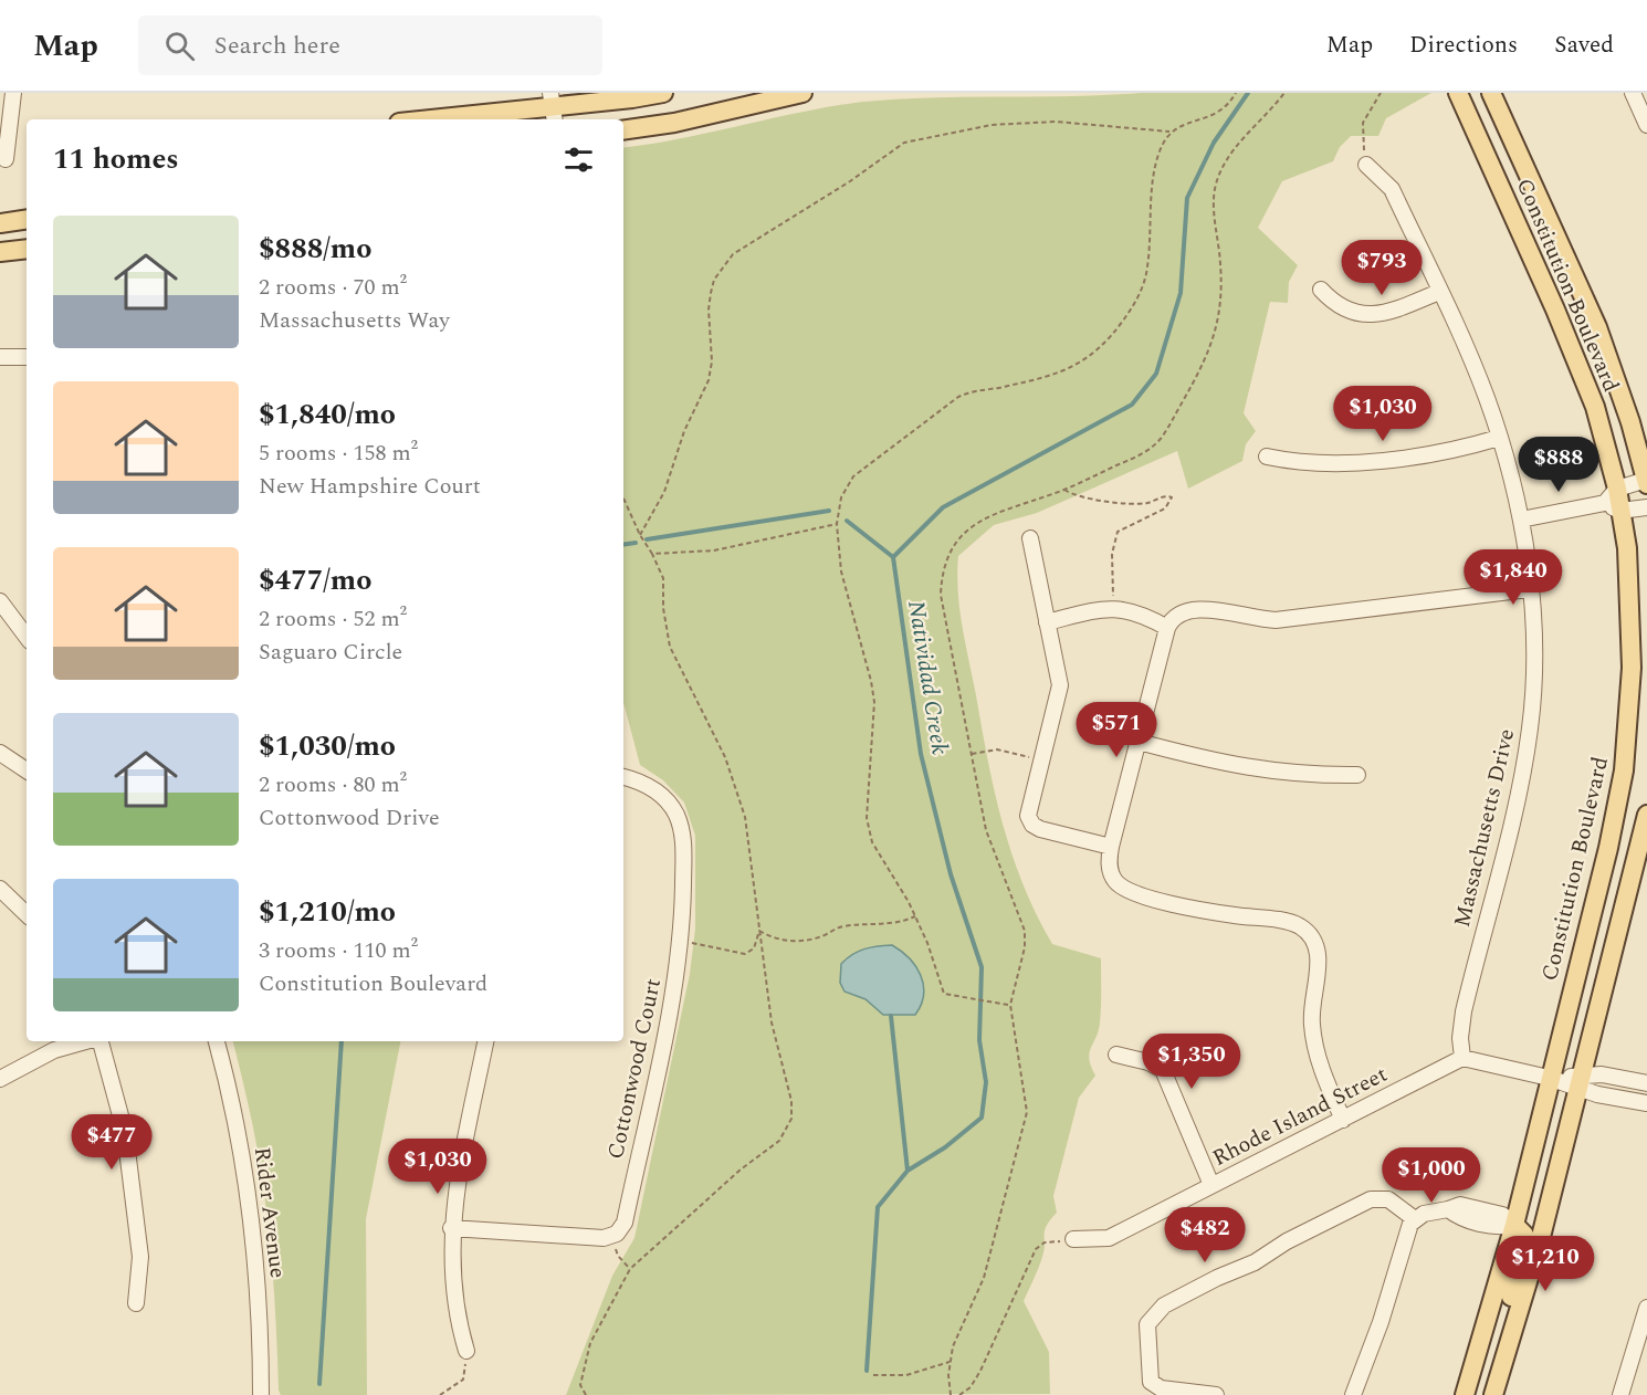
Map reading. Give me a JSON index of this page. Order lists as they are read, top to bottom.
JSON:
{
  "streets": {
    "main road": ["Constitution Boulevard"],
    "street": [
      "Massachusetts Drive",
      "Cottonwood Court",
      "Rhode Island Street",
      "Rider Avenue"
    ]
  },
  "crossings": [
    ["Massachusetts Drive", "Rhode Island Street"]
  ],
  "water": ["Natividad Creek"],
  "page": {
    "header": "Map",
    "search": "Search here",
    "nav": ["Map", "Directions", "Saved"],
    "heading": "11 homes",
    "list": [
      {
        "name": "$888/mo",
        "note": "2 rooms · 70 m² · Massachusetts Way"
      },
      {
        "name": "$1,840/mo",
        "note": "5 rooms · 158 m² · New Hampshire Court"
      },
      {
        "name": "$477/mo",
        "note": "2 rooms · 52 m² · Saguaro Circle"
      },
      {
        "name": "$1,030/mo",
        "note": "2 rooms · 80 m² · Cottonwood Drive"
      },
      {
        "name": "$1,210/mo",
        "note": "3 rooms · 110 m² · Constitution Boulevard"
      }
    ],
    "price": [
      "$793",
      "$1,030",
      "$888",
      "$1,840",
      "$571",
      "$1,350",
      "$477",
      "$1,030",
      "$1,000",
      "$482",
      "$1,210"
    ]
  }
}
